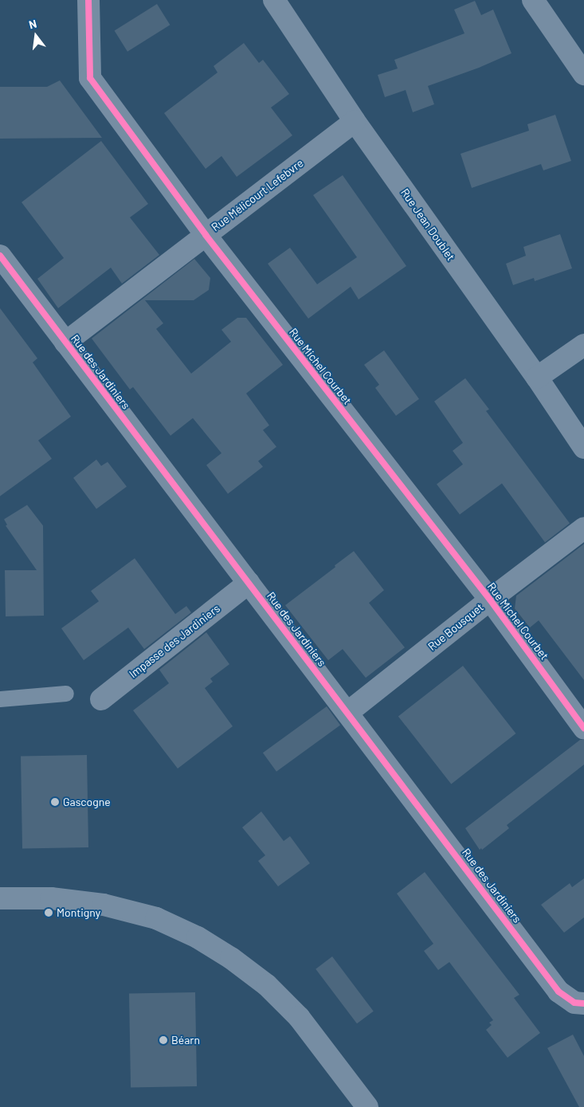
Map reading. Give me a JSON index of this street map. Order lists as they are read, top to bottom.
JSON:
{
  "streets": {
    "street": [
      "Rue Mélicourt Lefebvre",
      "Rue Jean Doublet",
      "Rue Michel Courbet",
      "Rue des Jardiniers",
      "Rue Bousquet",
      "Impasse des Jardiniers"
    ]
  },
  "crossings": [
    ["Rue Mélicourt Lefebvre", "Rue Jean Doublet"],
    ["Rue Mélicourt Lefebvre", "Rue Michel Courbet"],
    ["Rue Mélicourt Lefebvre", "Rue des Jardiniers"],
    ["Rue Michel Courbet", "Rue Bousquet"],
    ["Rue des Jardiniers", "Rue Bousquet"],
    ["Rue des Jardiniers", "Impasse des Jardiniers"]
  ],
  "places": ["Gascogne", "Montigny", "Béarn"],
  "north": "top"
}
